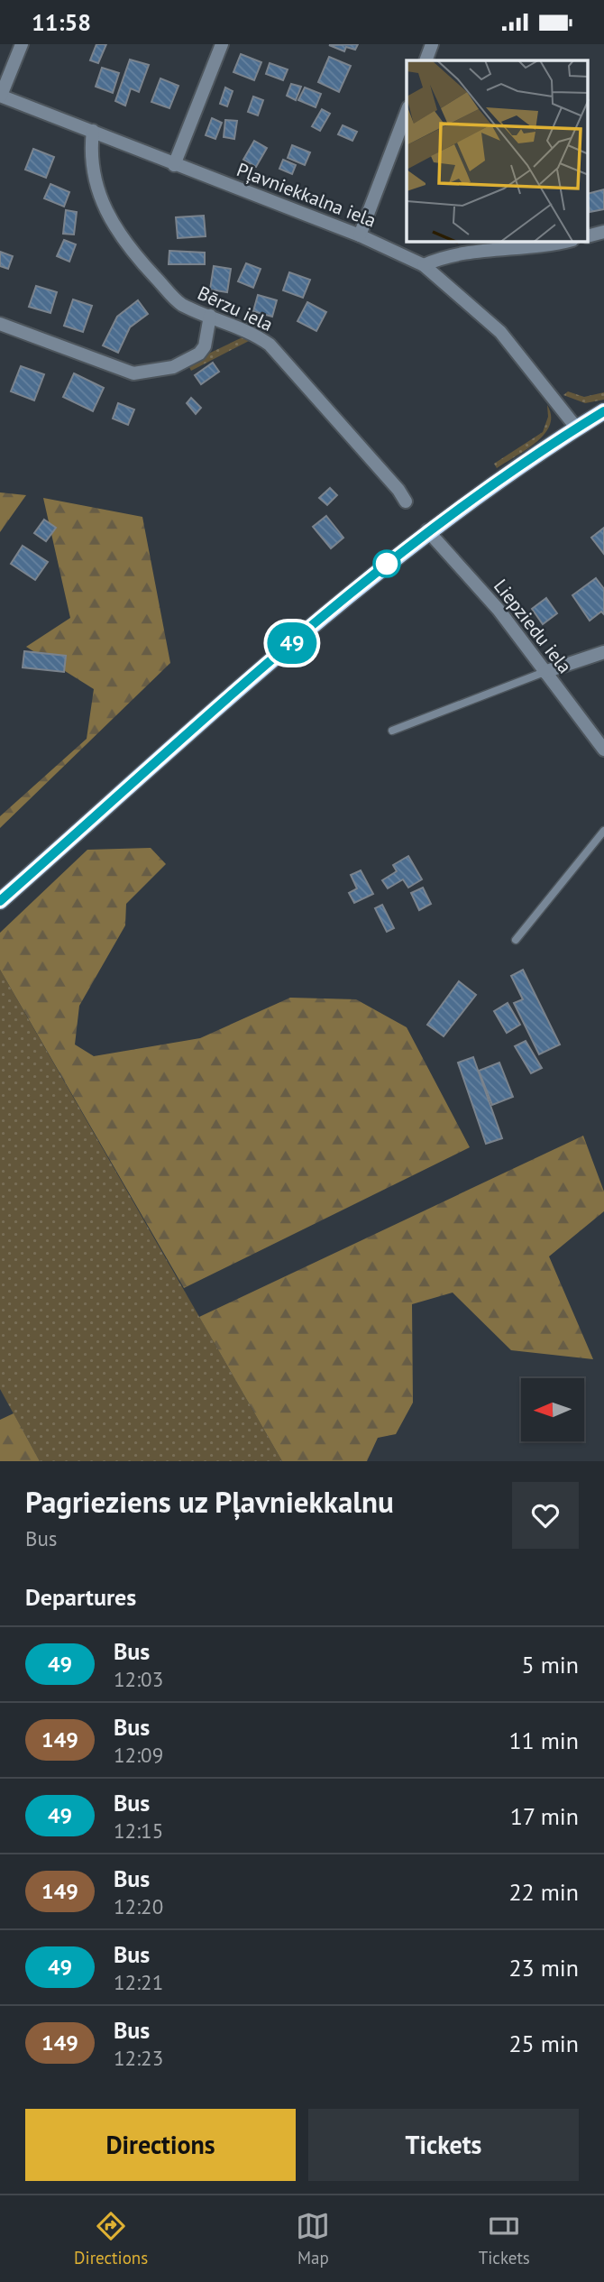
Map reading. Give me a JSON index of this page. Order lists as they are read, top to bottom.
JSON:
{
  "streets": {
    "street": ["Pļavniekkalna iela", "Bērzu iela", "Liepziedu iela"]
  },
  "crossings": [
    ["Pļavniekkalna iela", "Bērzu iela"]
  ],
  "lines": ["bus line 49"],
  "north": "left",
  "page": {
    "status": "11:58",
    "on_map": "49",
    "heading": [
      ["Pagrieziens uz Pļavniekkalnu", "Bus"],
      "Departures"
    ],
    "list": [
      {
        "mark": "49",
        "name": "Bus",
        "note": "12:03",
        "value": "5 min"
      },
      {
        "mark": "149",
        "name": "Bus",
        "note": "12:09",
        "value": "11 min"
      },
      {
        "mark": "49",
        "name": "Bus",
        "note": "12:15",
        "value": "17 min"
      },
      {
        "mark": "149",
        "name": "Bus",
        "note": "12:20",
        "value": "22 min"
      },
      {
        "mark": "49",
        "name": "Bus",
        "note": "12:21",
        "value": "23 min"
      },
      {
        "mark": "149",
        "name": "Bus",
        "note": "12:23",
        "value": "25 min"
      }
    ],
    "buttons": ["Directions", "Tickets"],
    "tabs": ["Directions", "Map", "Tickets"]
  }
}
